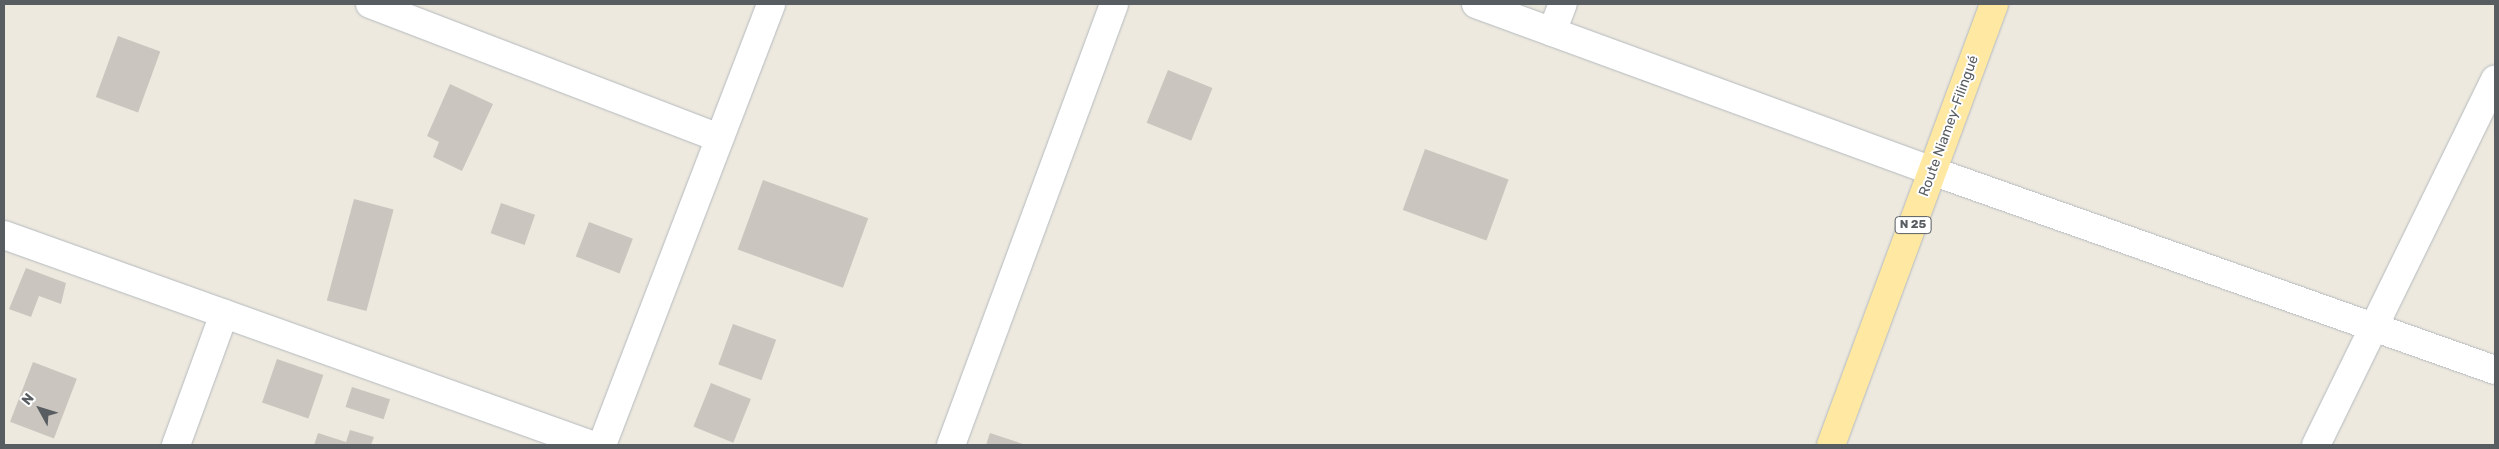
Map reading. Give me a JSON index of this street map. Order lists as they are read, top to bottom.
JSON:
{
  "streets": {
    "main road": ["Route Niamey-Filingué", "N 25"]
  },
  "north": "top left"
}
